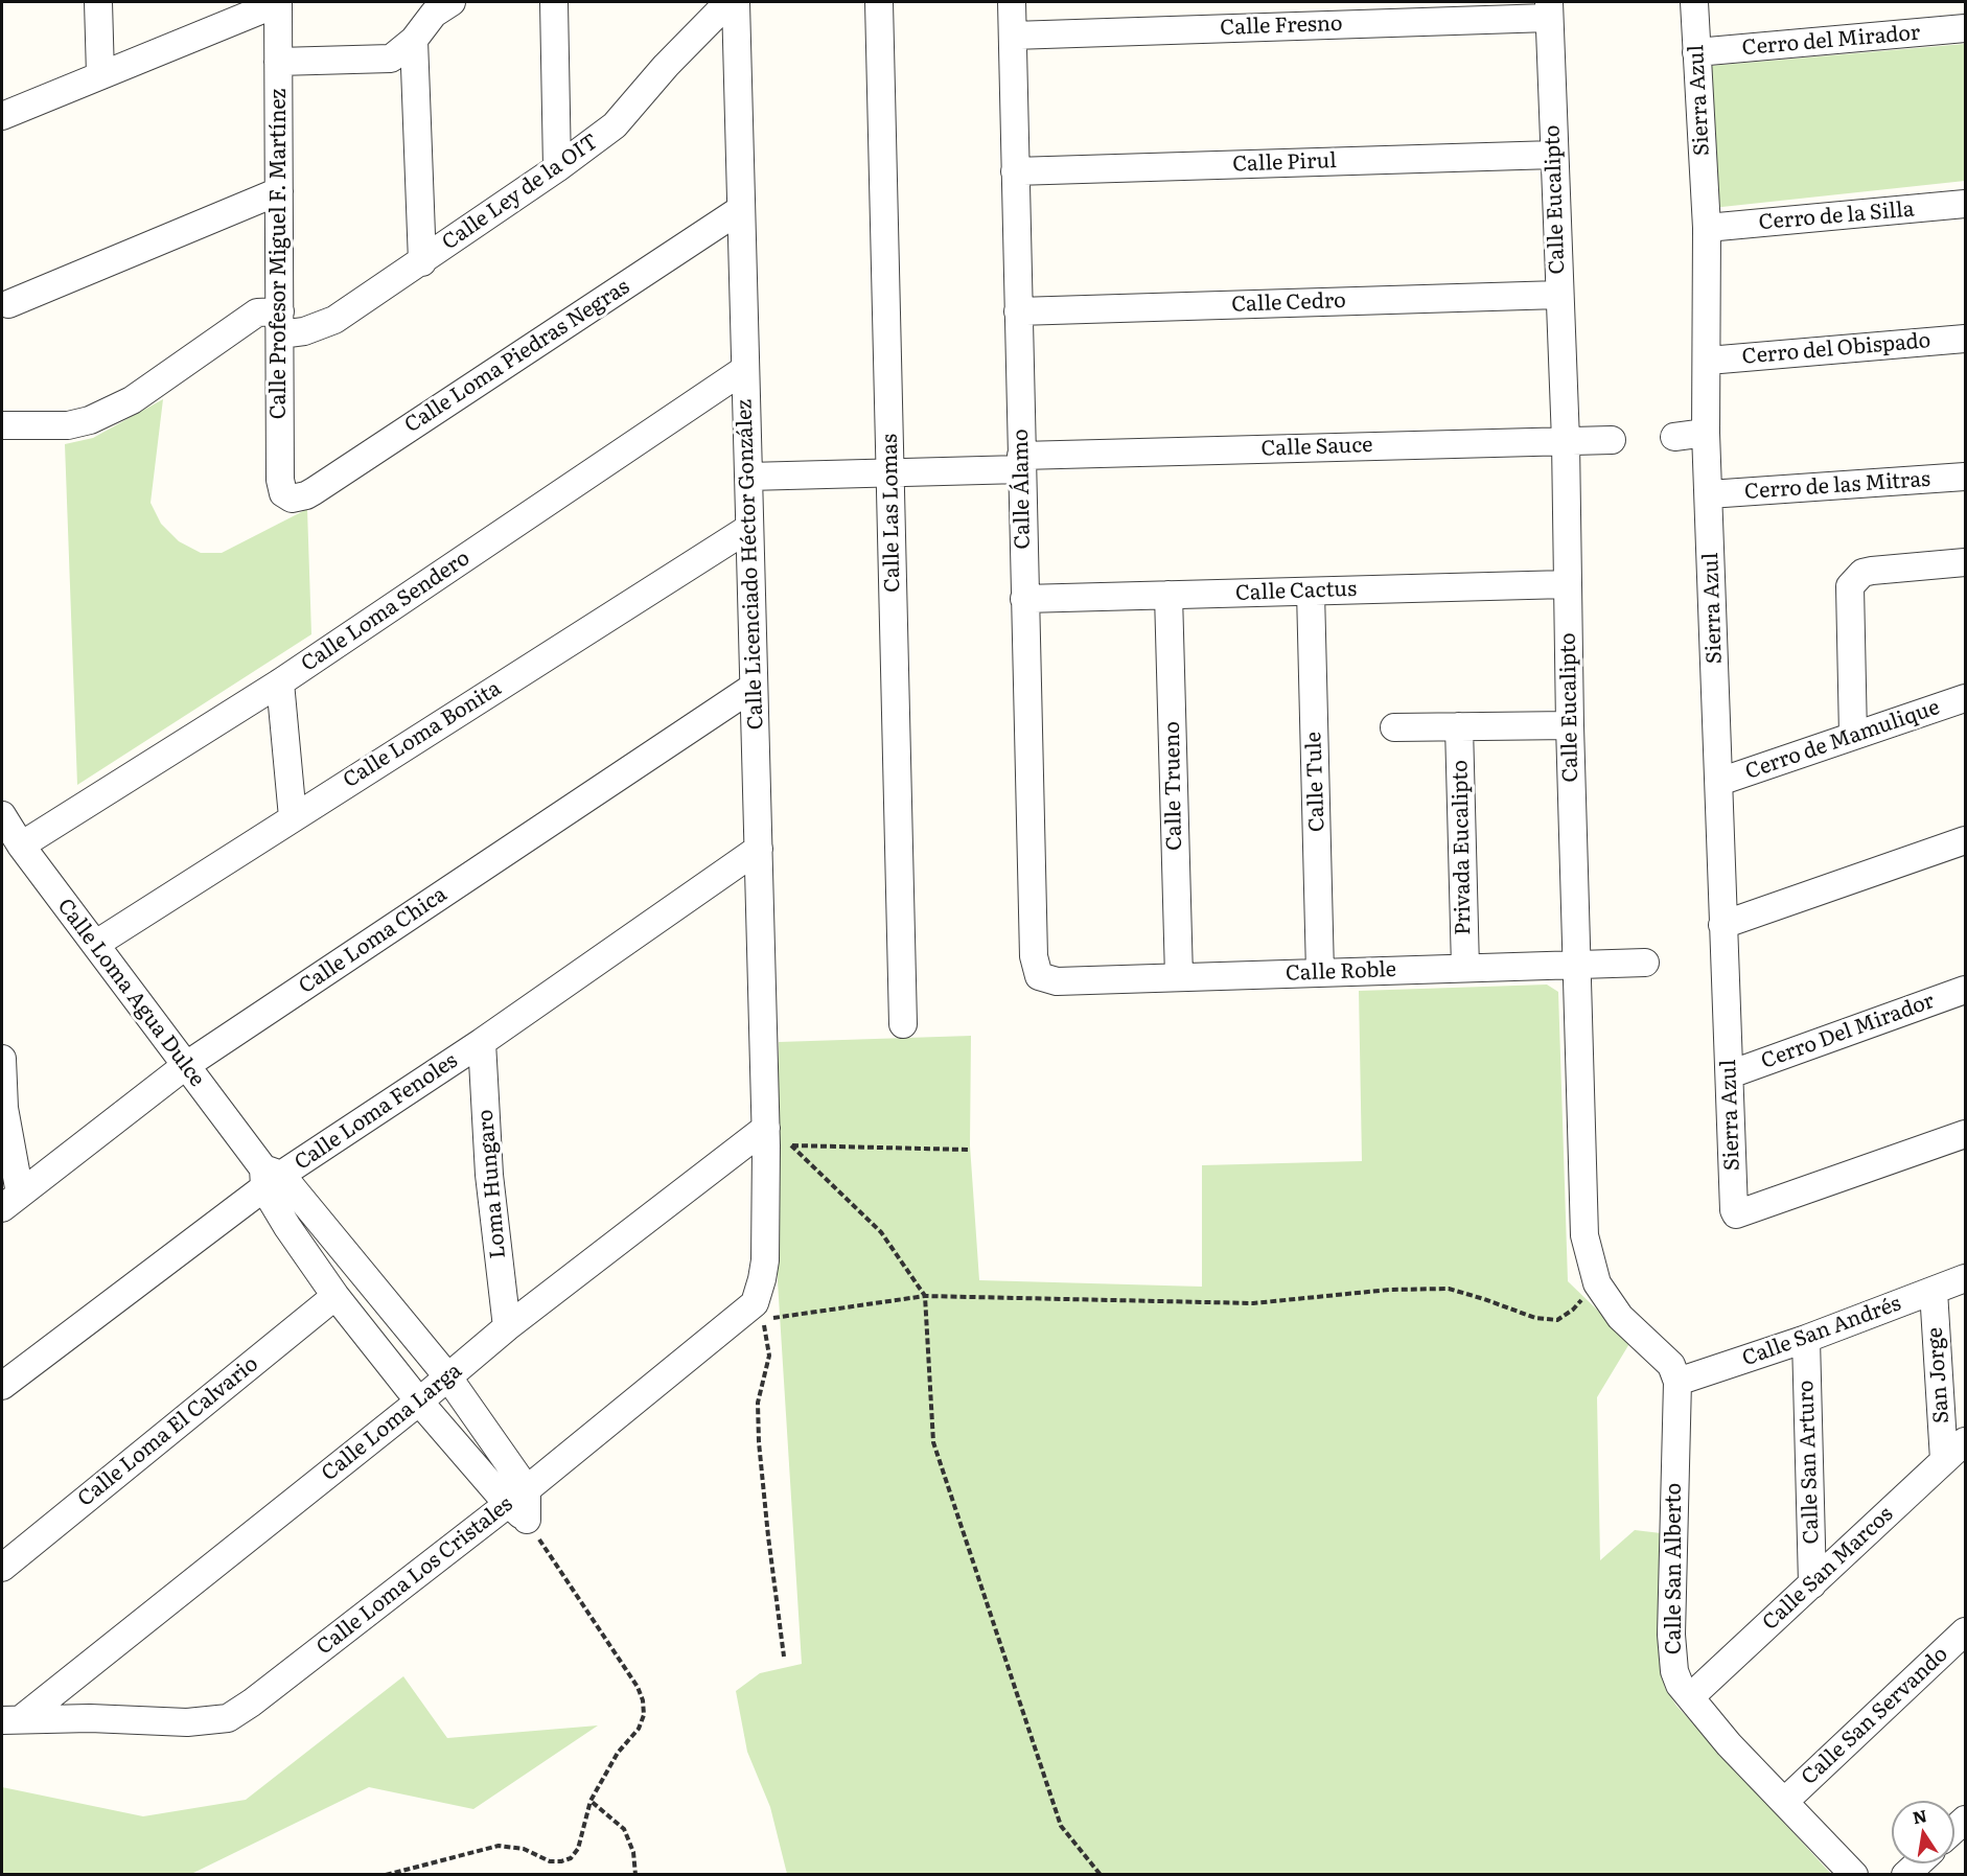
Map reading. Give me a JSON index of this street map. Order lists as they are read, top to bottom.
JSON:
{
  "streets": {
    "street": [
      "Calle Fresno",
      "Cerro del Mirador",
      "Sierra Azul",
      "Calle Pirul",
      "Calle Ley de la OIT",
      "Calle Eucalipto",
      "Cerro de la Silla",
      "Calle Profesor Miguel F. Martínez",
      "Calle Cedro",
      "Cerro del Obispado",
      "Calle Loma Piedras Negras",
      "Calle Sauce",
      "Cerro de las Mitras",
      "Calle Álamo",
      "Calle Las Lomas",
      "Calle Licenciado Héctor González",
      "Calle Cactus",
      "Calle Loma Sendero",
      "Calle Loma Bonita",
      "Cerro de Mamulique",
      "Calle Tule",
      "Calle Trueno",
      "Privada Eucalipto",
      "Calle Loma Chica",
      "Calle Roble",
      "Calle Loma Agua Dulce",
      "Cerro Del Mirador",
      "Calle Loma Fenoles",
      "Loma Hungaro",
      "Calle San Andrés",
      "San Jorge",
      "Calle Loma Larga",
      "Calle Loma El Calvario",
      "Calle San Arturo",
      "Calle San Alberto",
      "Calle San Marcos",
      "Calle Loma Los Cristales",
      "Calle San Servando"
    ]
  },
  "crossings": [
    ["Calle Fresno", "Calle Eucalipto"],
    ["Calle Fresno", "Calle Álamo"],
    ["Cerro del Mirador", "Sierra Azul"],
    ["Sierra Azul", "Cerro de la Silla"],
    ["Sierra Azul", "Cerro del Obispado"],
    ["Sierra Azul", "Cerro de las Mitras"],
    ["Sierra Azul", "Cerro de Mamulique"],
    ["Sierra Azul", "Cerro Del Mirador"],
    ["Calle Pirul", "Calle Eucalipto"],
    ["Calle Pirul", "Calle Álamo"],
    ["Calle Ley de la OIT", "Calle Profesor Miguel F. Martínez"],
    ["Calle Eucalipto", "Calle Cedro"],
    ["Calle Eucalipto", "Calle Sauce"],
    ["Calle Eucalipto", "Calle Cactus"],
    ["Calle Eucalipto", "Calle Roble"],
    ["Calle Eucalipto", "Calle San Andrés"],
    ["Calle Eucalipto", "Calle San Alberto"],
    ["Calle Profesor Miguel F. Martínez", "Calle Loma Piedras Negras"],
    ["Calle Cedro", "Calle Álamo"],
    ["Calle Loma Piedras Negras", "Calle Licenciado Héctor González"],
    ["Calle Sauce", "Calle Álamo"],
    ["Calle Sauce", "Calle Las Lomas"],
    ["Calle Sauce", "Calle Licenciado Héctor González"],
    ["Calle Álamo", "Calle Cactus"],
    ["Calle Álamo", "Calle Roble"],
    ["Calle Licenciado Héctor González", "Calle Loma Sendero"],
    ["Calle Licenciado Héctor González", "Calle Loma Bonita"],
    ["Calle Licenciado Héctor González", "Calle Loma Chica"],
    ["Calle Licenciado Héctor González", "Calle Loma Fenoles"],
    ["Calle Licenciado Héctor González", "Calle Loma Larga"],
    ["Calle Licenciado Héctor González", "Calle Loma Los Cristales"],
    ["Calle Cactus", "Calle Tule"],
    ["Calle Cactus", "Calle Trueno"],
    ["Calle Loma Sendero", "Calle Loma Agua Dulce"],
    ["Calle Loma Bonita", "Calle Loma Agua Dulce"],
    ["Calle Tule", "Calle Roble"],
    ["Calle Trueno", "Calle Roble"],
    ["Privada Eucalipto", "Calle Roble"],
    ["Calle Loma Chica", "Calle Loma Agua Dulce"],
    ["Calle Loma Agua Dulce", "Calle Loma Fenoles"],
    ["Calle Loma Agua Dulce", "Calle Loma Larga"],
    ["Calle Loma Agua Dulce", "Calle Loma El Calvario"],
    ["Calle Loma Agua Dulce", "Calle Loma Los Cristales"],
    ["Calle Loma Fenoles", "Loma Hungaro"],
    ["Loma Hungaro", "Calle Loma Larga"],
    ["Calle San Andrés", "San Jorge"],
    ["Calle San Andrés", "Calle San Arturo"],
    ["Calle San Andrés", "Calle San Alberto"],
    ["San Jorge", "Calle San Marcos"],
    ["Calle Loma Larga", "Calle Loma Los Cristales"],
    ["Calle San Arturo", "Calle San Marcos"],
    ["Calle San Alberto", "Calle San Marcos"],
    ["Calle San Alberto", "Calle San Servando"]
  ],
  "north": "top"
}
